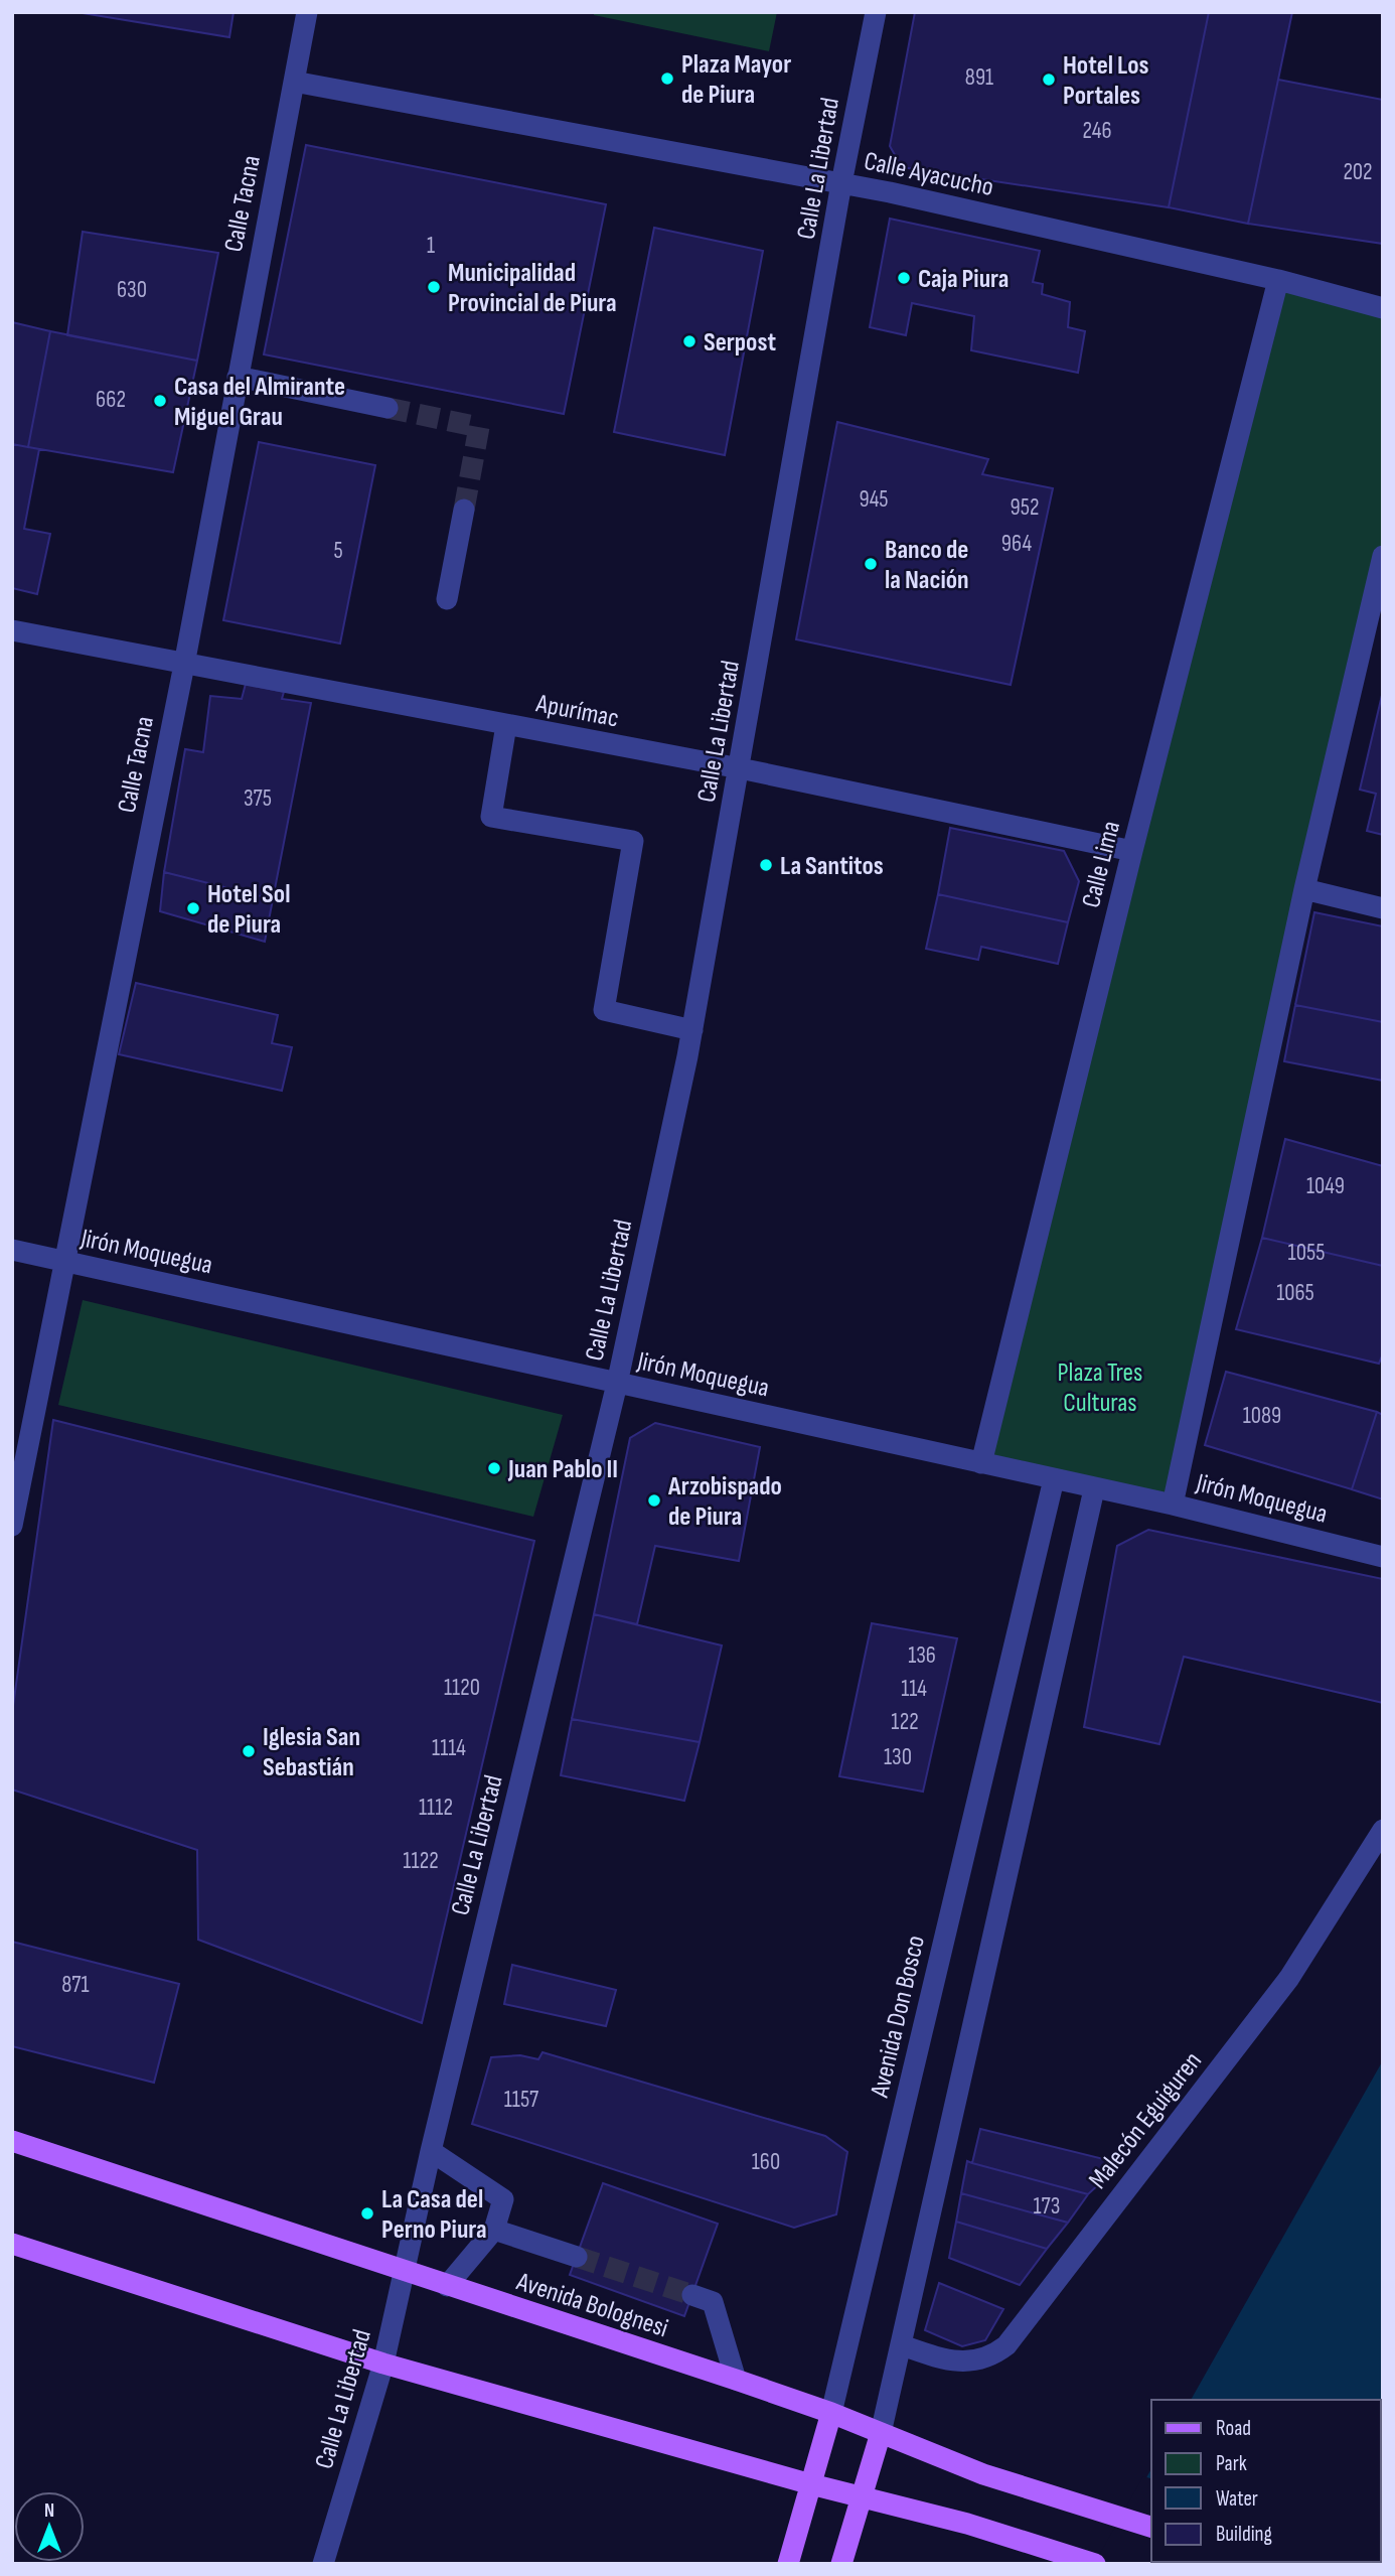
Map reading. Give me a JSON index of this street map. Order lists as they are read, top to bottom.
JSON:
{
  "streets": {
    "main road": ["Avenida Don Bosco", "Avenida Bolognesi"],
    "street": [
      "Calle La Libertad",
      "Calle Ayacucho",
      "Calle Tacna",
      "Apurímac",
      "Calle Lima",
      "Jirón Moquegua",
      "Malecón Eguiguren"
    ]
  },
  "crossings": [
    ["Calle La Libertad", "Calle Ayacucho"],
    ["Calle La Libertad", "Apurímac"],
    ["Calle La Libertad", "Jirón Moquegua"],
    ["Calle La Libertad", "Avenida Bolognesi"],
    ["Calle Ayacucho", "Calle Tacna"],
    ["Calle Ayacucho", "Calle Lima"],
    ["Calle Tacna", "Apurímac"],
    ["Calle Tacna", "Jirón Moquegua"],
    ["Apurímac", "Calle Lima"],
    ["Calle Lima", "Jirón Moquegua"],
    ["Jirón Moquegua", "Avenida Don Bosco"],
    ["Avenida Don Bosco", "Avenida Bolognesi"]
  ],
  "parks": ["Plaza Tres Culturas"],
  "places": [
    "Plaza Mayor de Piura",
    "Hotel Los Portales",
    "Caja Piura",
    "Municipalidad Provincial de Piura",
    "Serpost",
    "Casa del Almirante Miguel Grau",
    "Banco de la Nación",
    "La Santitos",
    "Hotel Sol de Piura",
    "Juan Pablo II",
    "Arzobispado de Piura",
    "Iglesia San Sebastián",
    "La Casa del Perno Piura"
  ],
  "house_numbers": [
    "891",
    "246",
    "202",
    "1",
    "630",
    "662",
    "945",
    "952",
    "964",
    "5",
    "375",
    "1049",
    "1055",
    "1065",
    "1089",
    "136",
    "1120",
    "114",
    "122",
    "1114",
    "130",
    "1112",
    "1122",
    "871",
    "1157",
    "160",
    "173"
  ],
  "legend": [
    "Road",
    "Park",
    "Water",
    "Building"
  ],
  "north": "top"
}
